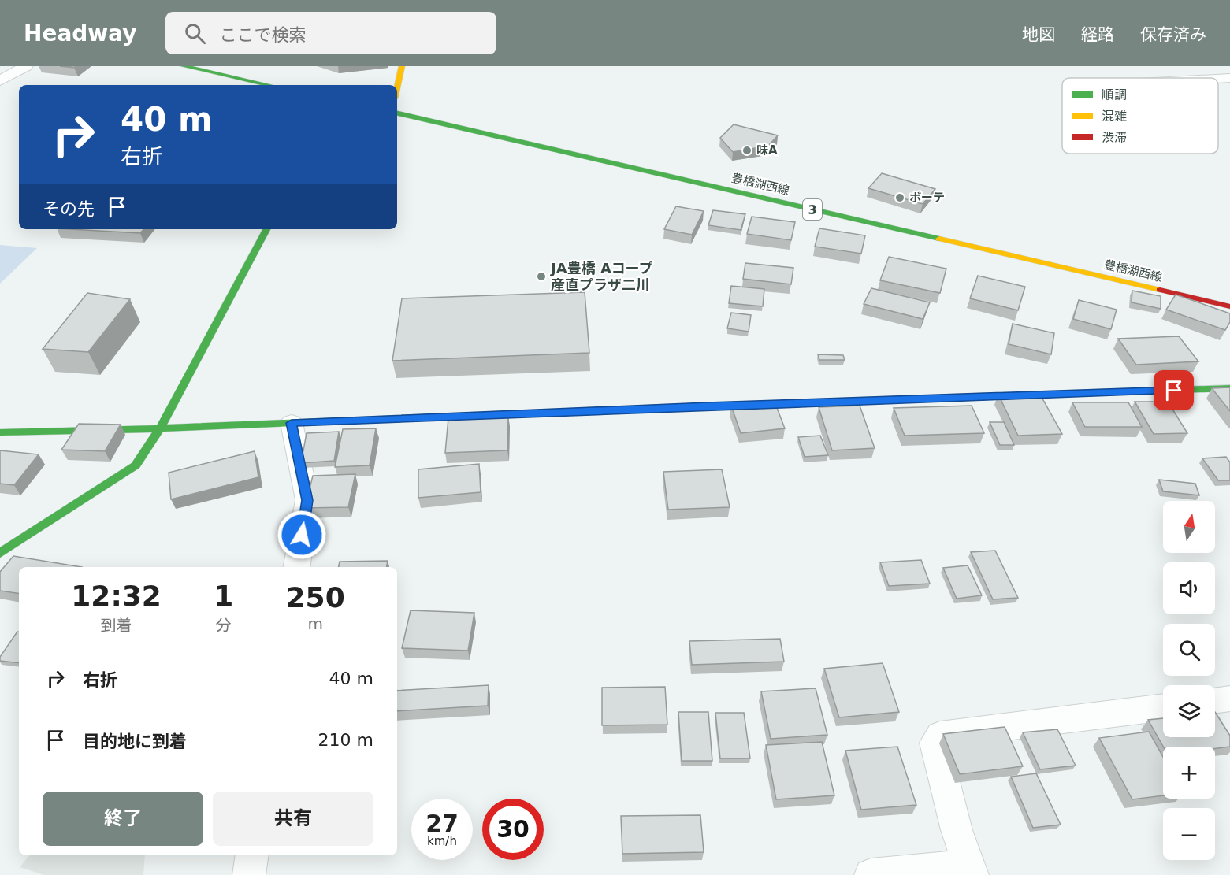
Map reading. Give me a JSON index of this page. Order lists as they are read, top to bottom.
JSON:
{
  "streets": {
    "street": ["豊橋湖西線", "3"]
  },
  "places": ["味A", "ボーテ", "JA豊橋 Aコープ 産直プラザ二川"],
  "legend": ["順調", "混雑", "渋滞"],
  "north": "top",
  "page": {
    "header": "Headway",
    "search": "ここで検索",
    "nav": ["地図", "経路", "保存済み"],
    "turn": ["40 m", "右折"],
    "then": "その先",
    "map_buttons": ["+", "−"],
    "eta": [
      "12:32",
      "到着",
      "1",
      "分",
      "250",
      "m"
    ],
    "list": [
      {
        "name": "右折",
        "value": "40 m"
      },
      {
        "name": "目的地に到着",
        "value": "210 m"
      }
    ],
    "buttons": ["終了", "共有"],
    "speed": "27 km/h",
    "limit": "30"
  }
}
